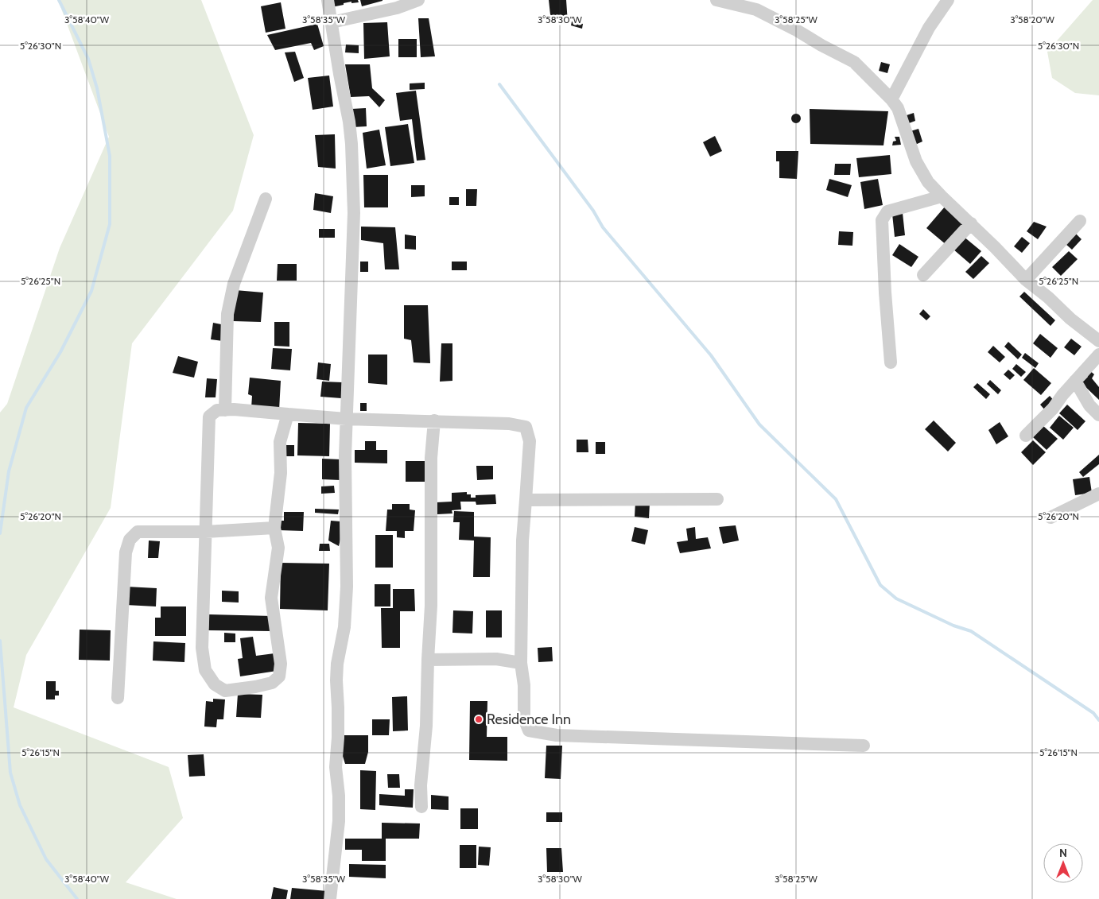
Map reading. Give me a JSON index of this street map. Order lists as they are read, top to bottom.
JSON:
{
  "places": ["Residence Inn"],
  "north": "top",
  "coordinates": [
    "3°58'40\"W",
    "3°58'35\"W",
    "3°58'30\"W",
    "3°58'25\"W",
    "3°58'20\"W",
    "5°26'30\"N",
    "5°26'25\"N",
    "5°26'20\"N",
    "5°26'15\"N"
  ]
}
